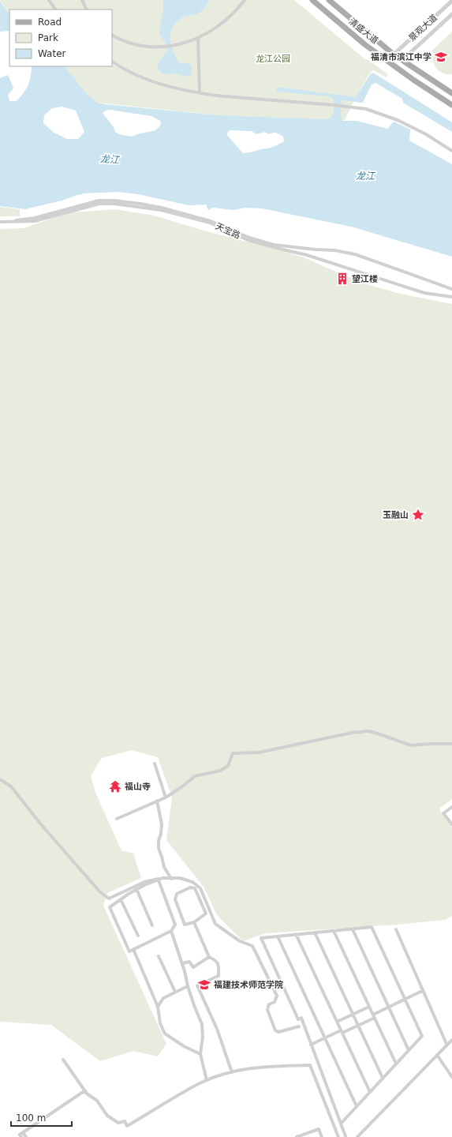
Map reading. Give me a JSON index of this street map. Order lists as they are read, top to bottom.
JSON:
{
  "streets": {
    "main road": ["清盛大道"],
    "street": ["景观大道", "天宝路"]
  },
  "crossings": [
    ["景观大道", "清盛大道"]
  ],
  "water": ["龙江"],
  "parks": ["龙江公园"],
  "places": {
    "school or university": ["福清市滨江中学", "福建技术师范学院"],
    "building": ["望江楼"],
    "place": ["玉融山"],
    "temple": ["福山寺"]
  },
  "legend": ["Road", "Park", "Water"],
  "scale_bar": "100 m"
}
